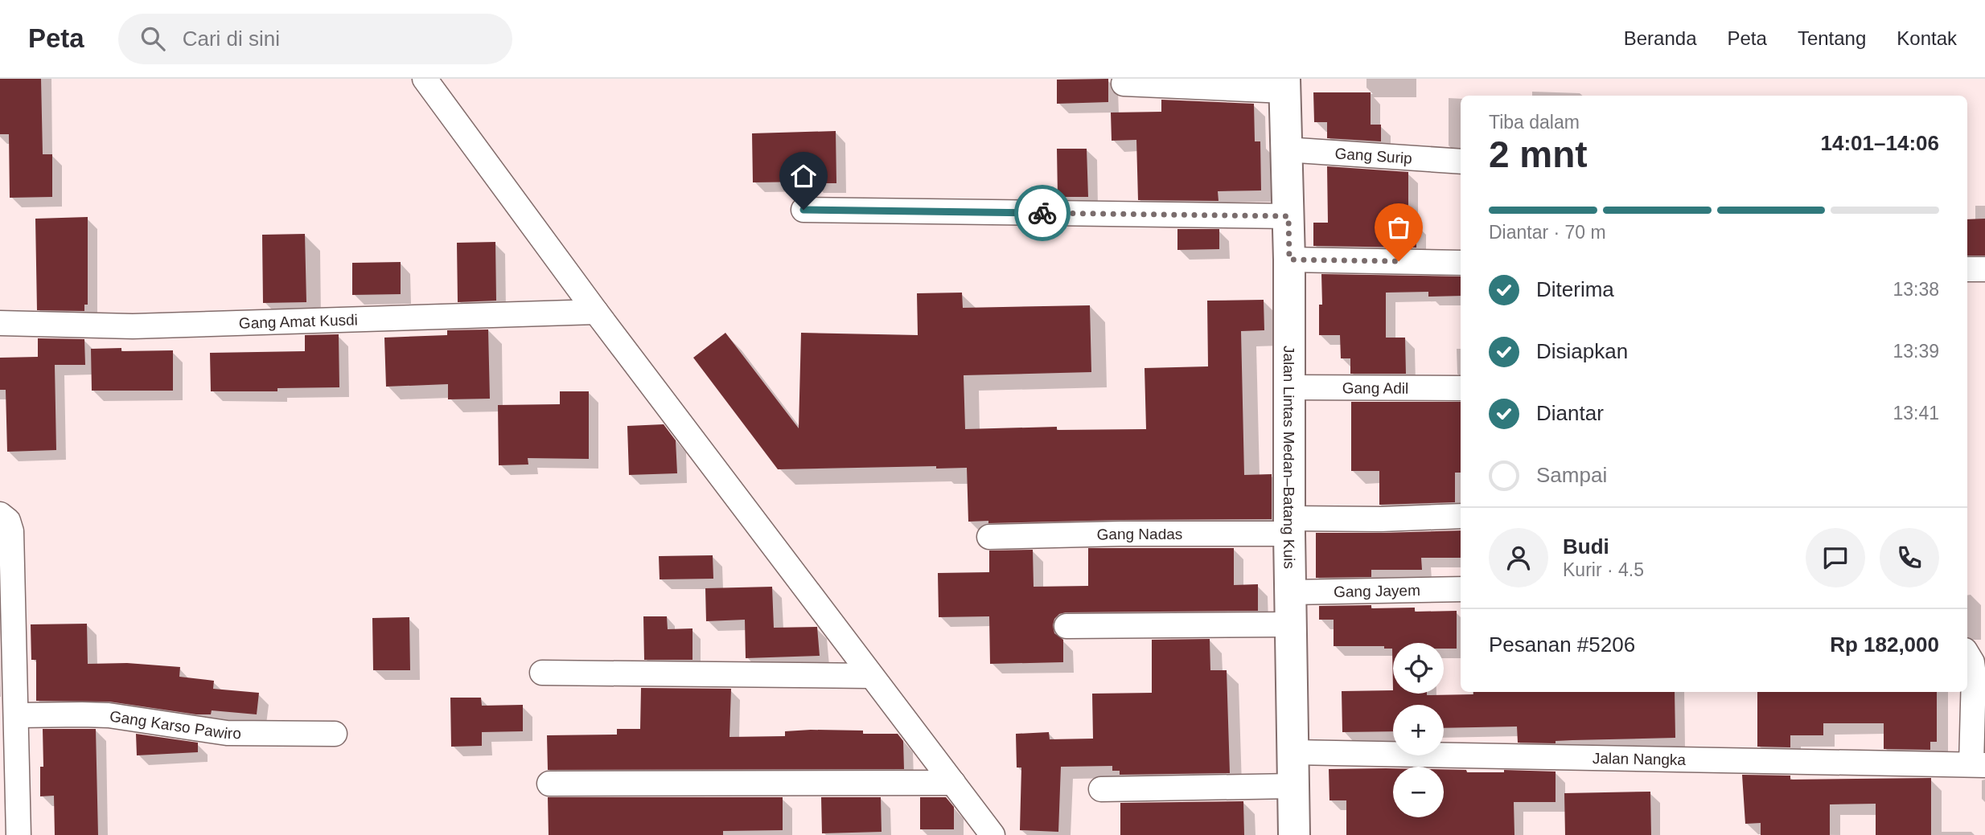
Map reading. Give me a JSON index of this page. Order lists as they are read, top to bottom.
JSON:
{
  "streets": {
    "highway": ["Jalan Lintas Medan–Batang Kuis"],
    "street": [
      "Gang Surip",
      "Gang Amat Kusdi",
      "Gang Adil",
      "Gang Nadas",
      "Gang Jayem",
      "Gang Karso Pawiro",
      "Jalan Nangka"
    ]
  },
  "crossings": [
    ["Gang Surip", "Jalan Lintas Medan–Batang Kuis"],
    ["Gang Adil", "Jalan Lintas Medan–Batang Kuis"],
    ["Jalan Lintas Medan–Batang Kuis", "Gang Nadas"],
    ["Jalan Lintas Medan–Batang Kuis", "Gang Jayem"],
    ["Jalan Lintas Medan–Batang Kuis", "Jalan Nangka"]
  ],
  "page": {
    "header": "Peta",
    "search": "Cari di sini",
    "nav": [
      "Beranda",
      "Peta",
      "Tentang",
      "Kontak"
    ],
    "heading": ["2 mnt", "Tiba dalam", "14:01–14:06"],
    "panel": [
      "Budi",
      "Kurir · 4.5",
      "Pesanan #5206",
      "Rp 182,000"
    ],
    "bar": "Diantar · 70 m",
    "list": [
      ["Diterima", "13:38"],
      ["Disiapkan", "13:39"],
      ["Diantar", "13:41"],
      "Sampai"
    ],
    "map_buttons": ["+", "−"]
  }
}
